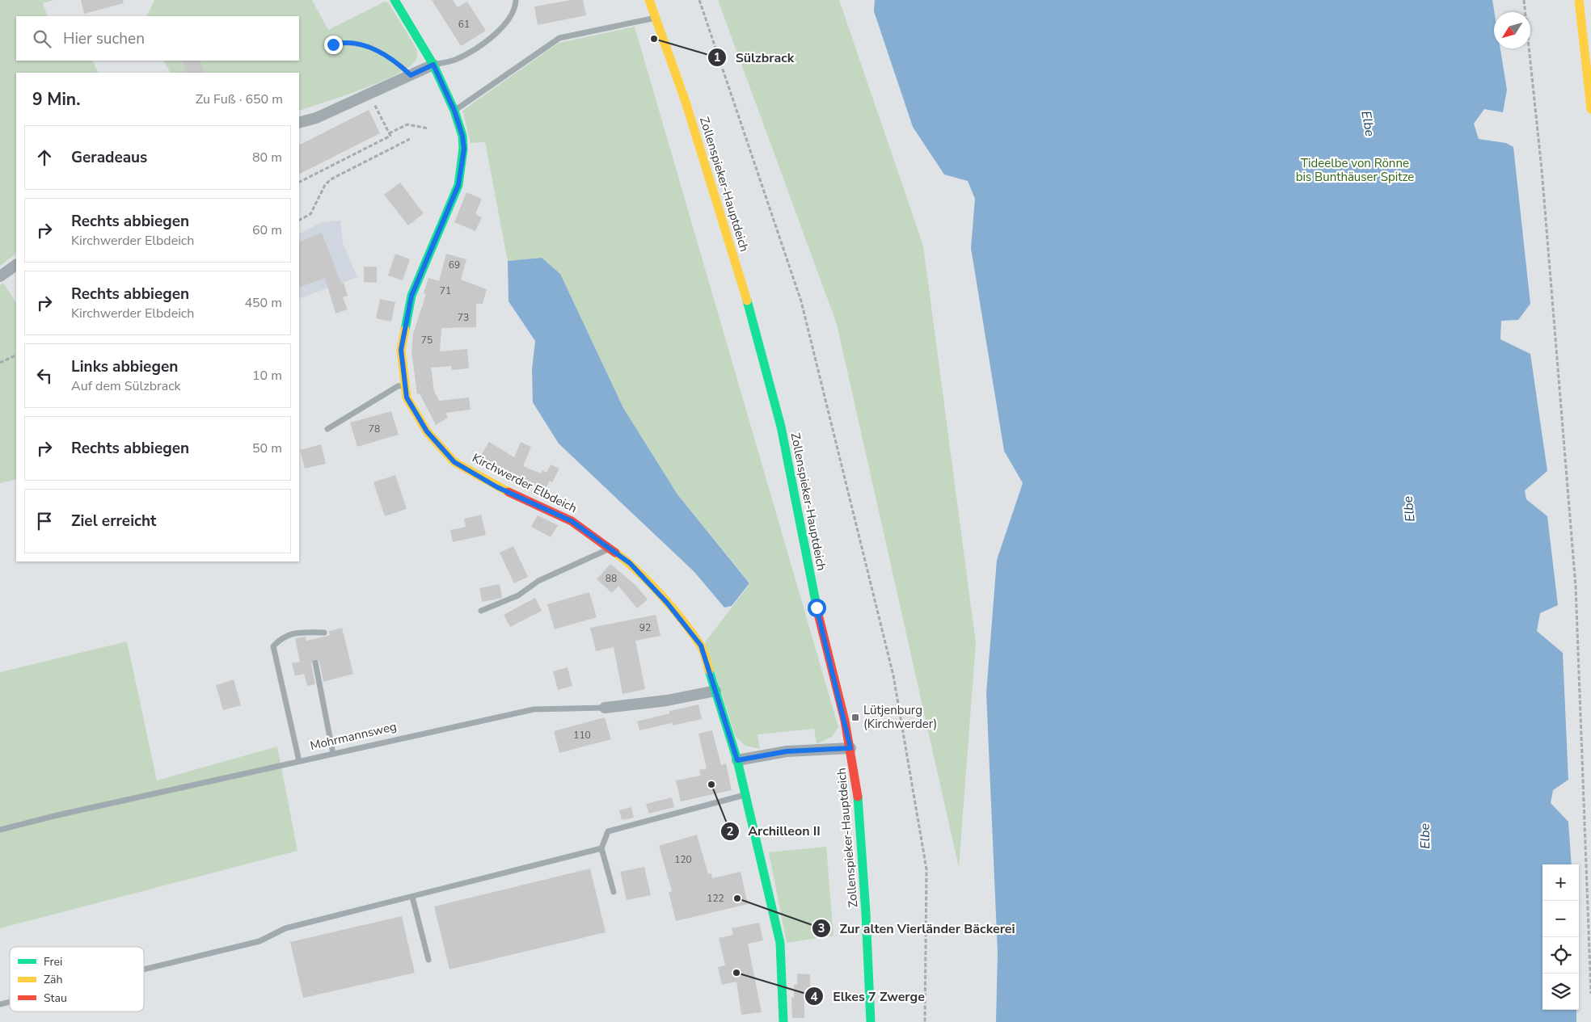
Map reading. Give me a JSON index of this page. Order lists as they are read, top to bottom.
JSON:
{
  "streets": {
    "street": ["Zollenspieker-Hauptdeich", "Kirchwerder Elbdeich", "Mohrmannsweg"]
  },
  "crossings": [
    ["Kirchwerder Elbdeich", "Mohrmannsweg"]
  ],
  "water": ["Elbe"],
  "parks": ["Tideelbe von Rönne bis Bunthäuser Spitze"],
  "places": {
    "other": [
      "Sülzbrack",
      "Archilleon II",
      "Zur alten Vierländer Bäckerei",
      "Elkes 7 Zwerge"
    ],
    "transit": ["Lütjenburg (Kirchwerder)"]
  },
  "house_numbers": [
    "61",
    "69",
    "71",
    "73",
    "75",
    "78",
    "88",
    "92",
    "110",
    "120",
    "122"
  ],
  "legend": ["Frei", "Zäh", "Stau"],
  "north": "bottom left",
  "page": {
    "search": "Hier suchen",
    "heading": ["9 Min.", "Zu Fuß · 650 m"],
    "list": [
      ["Geradeaus", "80 m"],
      ["Rechts abbiegen", "Kirchwerder Elbdeich", "60 m"],
      ["Rechts abbiegen", "Kirchwerder Elbdeich", "450 m"],
      ["Links abbiegen", "Auf dem Sülzbrack", "10 m"],
      ["Rechts abbiegen", "50 m"],
      "Ziel erreicht"
    ],
    "map_buttons": ["+", "−"]
  }
}
